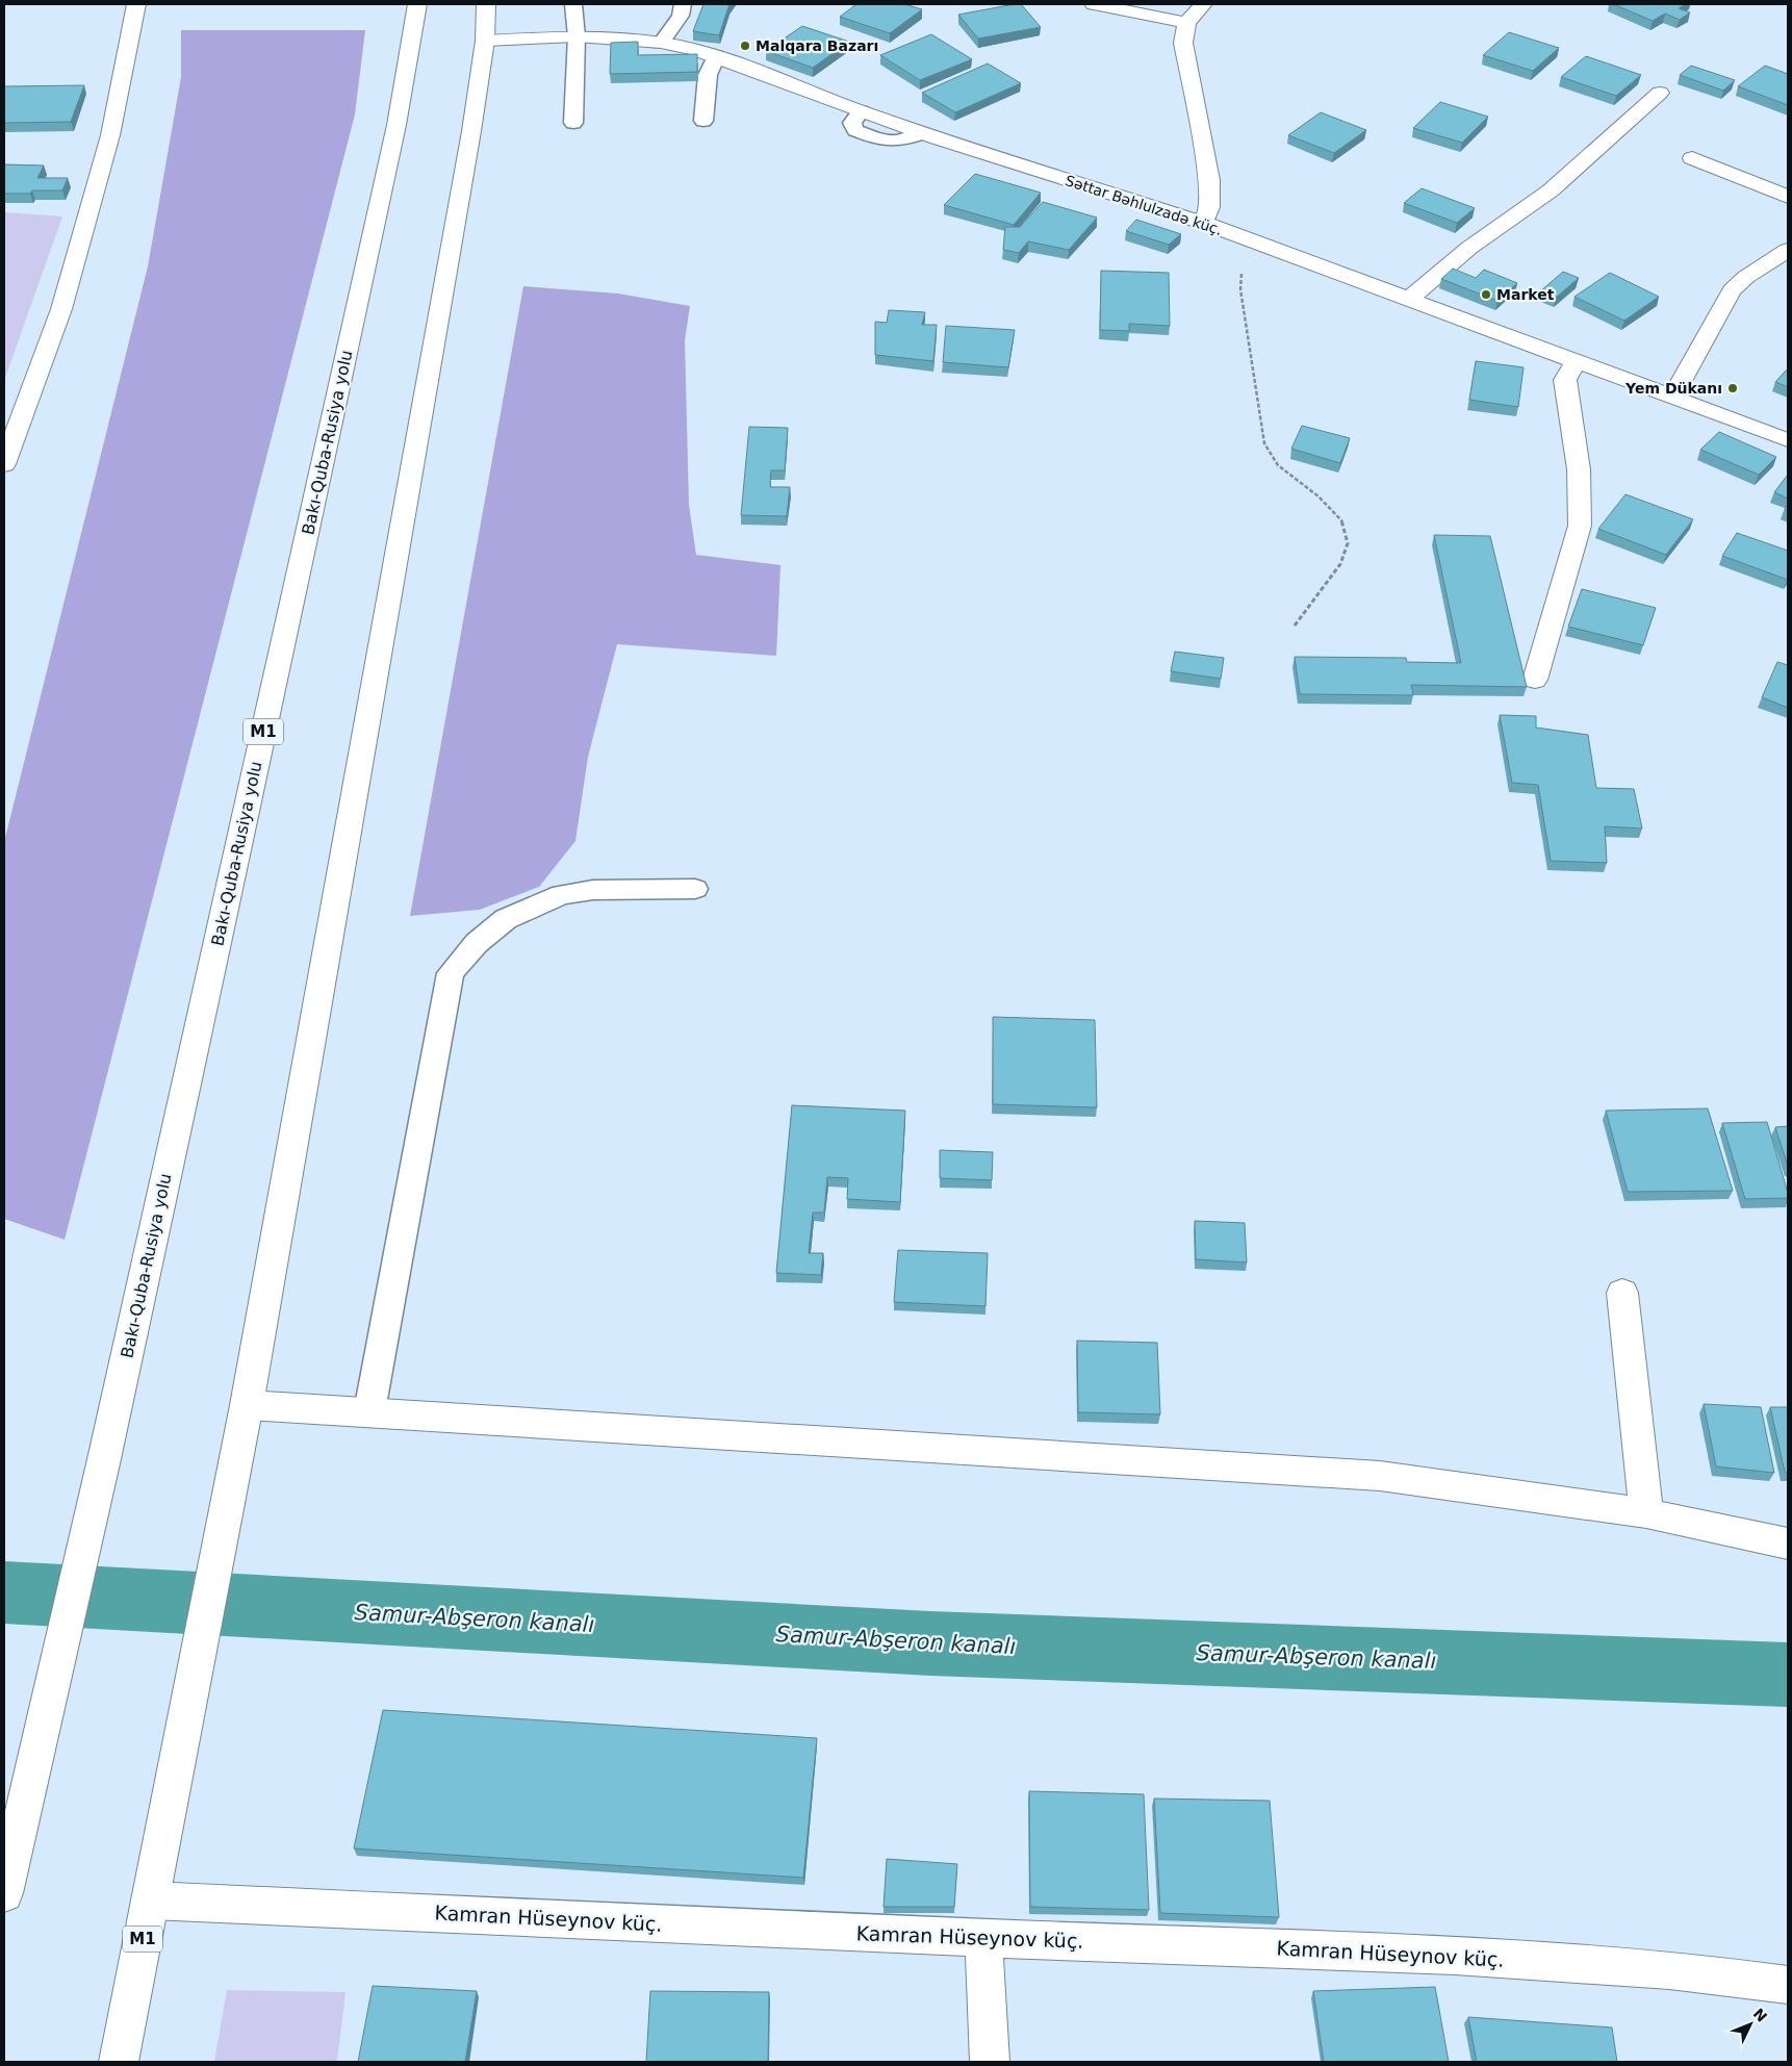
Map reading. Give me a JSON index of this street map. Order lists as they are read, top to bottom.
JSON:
{
  "streets": {
    "main road": [
      "Səttar Bəhlulzadə küç.",
      "Bakı-Quba-Rusiya yolu",
      "M1",
      "Kamran Hüseynov küç."
    ]
  },
  "crossings": [
    ["M1", "Kamran Hüseynov küç."]
  ],
  "water": ["Samur-Abşeron kanalı"],
  "places": ["Malqara Bazarı", "Market", "Yem Dükanı"],
  "north": "top right"
}
